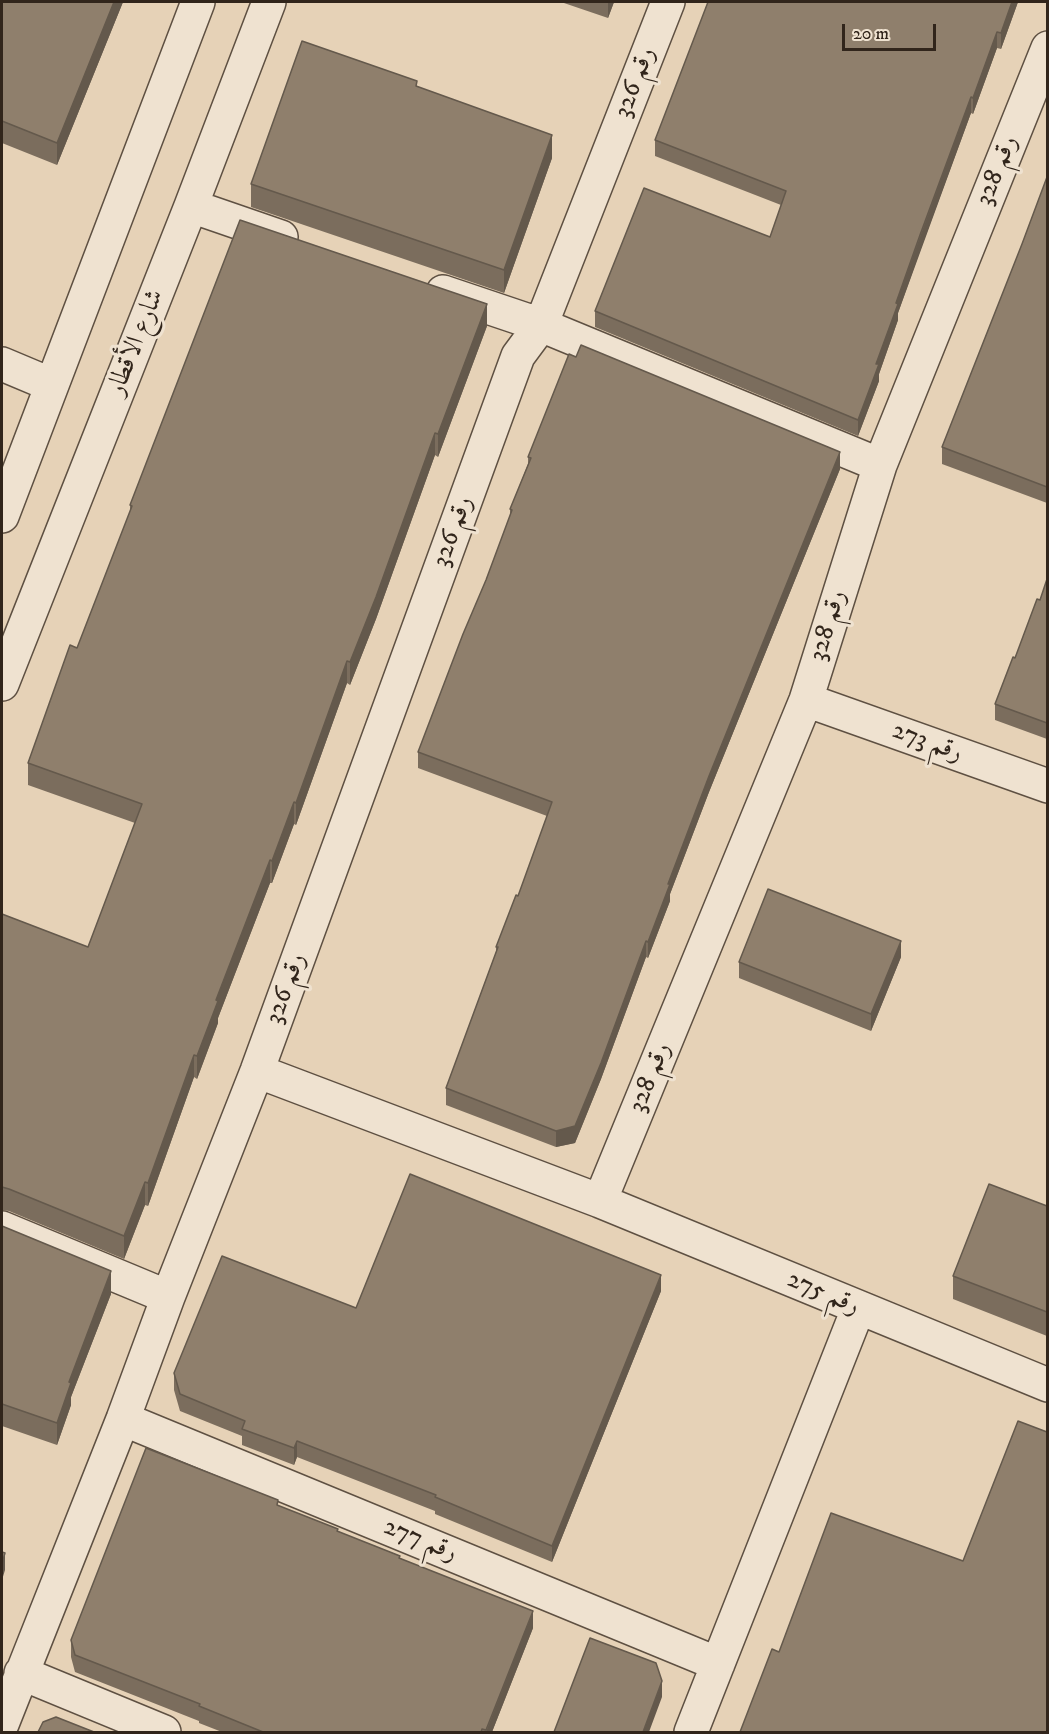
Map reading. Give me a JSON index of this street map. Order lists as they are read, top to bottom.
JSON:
{
  "streets": {
    "street": [
      "رقم 326",
      "رقم 328",
      "شارع الأقطار",
      "رقم 273",
      "رقم 275",
      "رقم 277"
    ]
  },
  "crossings": [
    ["رقم 326", "رقم 275"],
    ["رقم 326", "رقم 277"],
    ["رقم 328", "رقم 273"],
    ["رقم 328", "رقم 275"]
  ],
  "scale_bar": "20 m"
}
